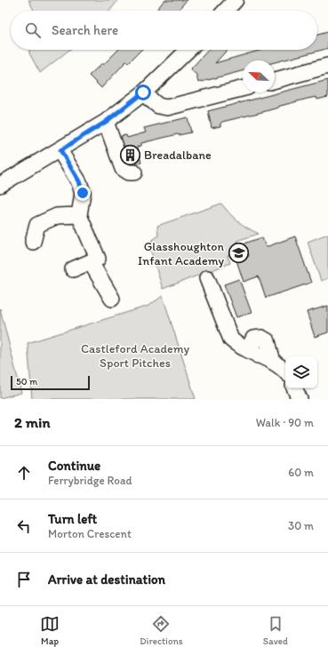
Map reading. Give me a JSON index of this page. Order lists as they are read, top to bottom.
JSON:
{
  "parks": ["Castleford Academy Sport Pitches"],
  "places": {
    "building": ["Breadalbane"],
    "school or university": ["Glasshoughton Infant Academy"]
  },
  "scale_bar": "50 m",
  "north": "top left",
  "page": {
    "search": "Search here",
    "scale": "50 m",
    "heading": ["2 min", "Walk · 90 m"],
    "list": [
      ["Continue", "Ferrybridge Road", "60 m"],
      ["Turn left", "Morton Crescent", "30 m"],
      "Arrive at destination"
    ],
    "nav": ["Map", "Directions", "Saved"]
  }
}
